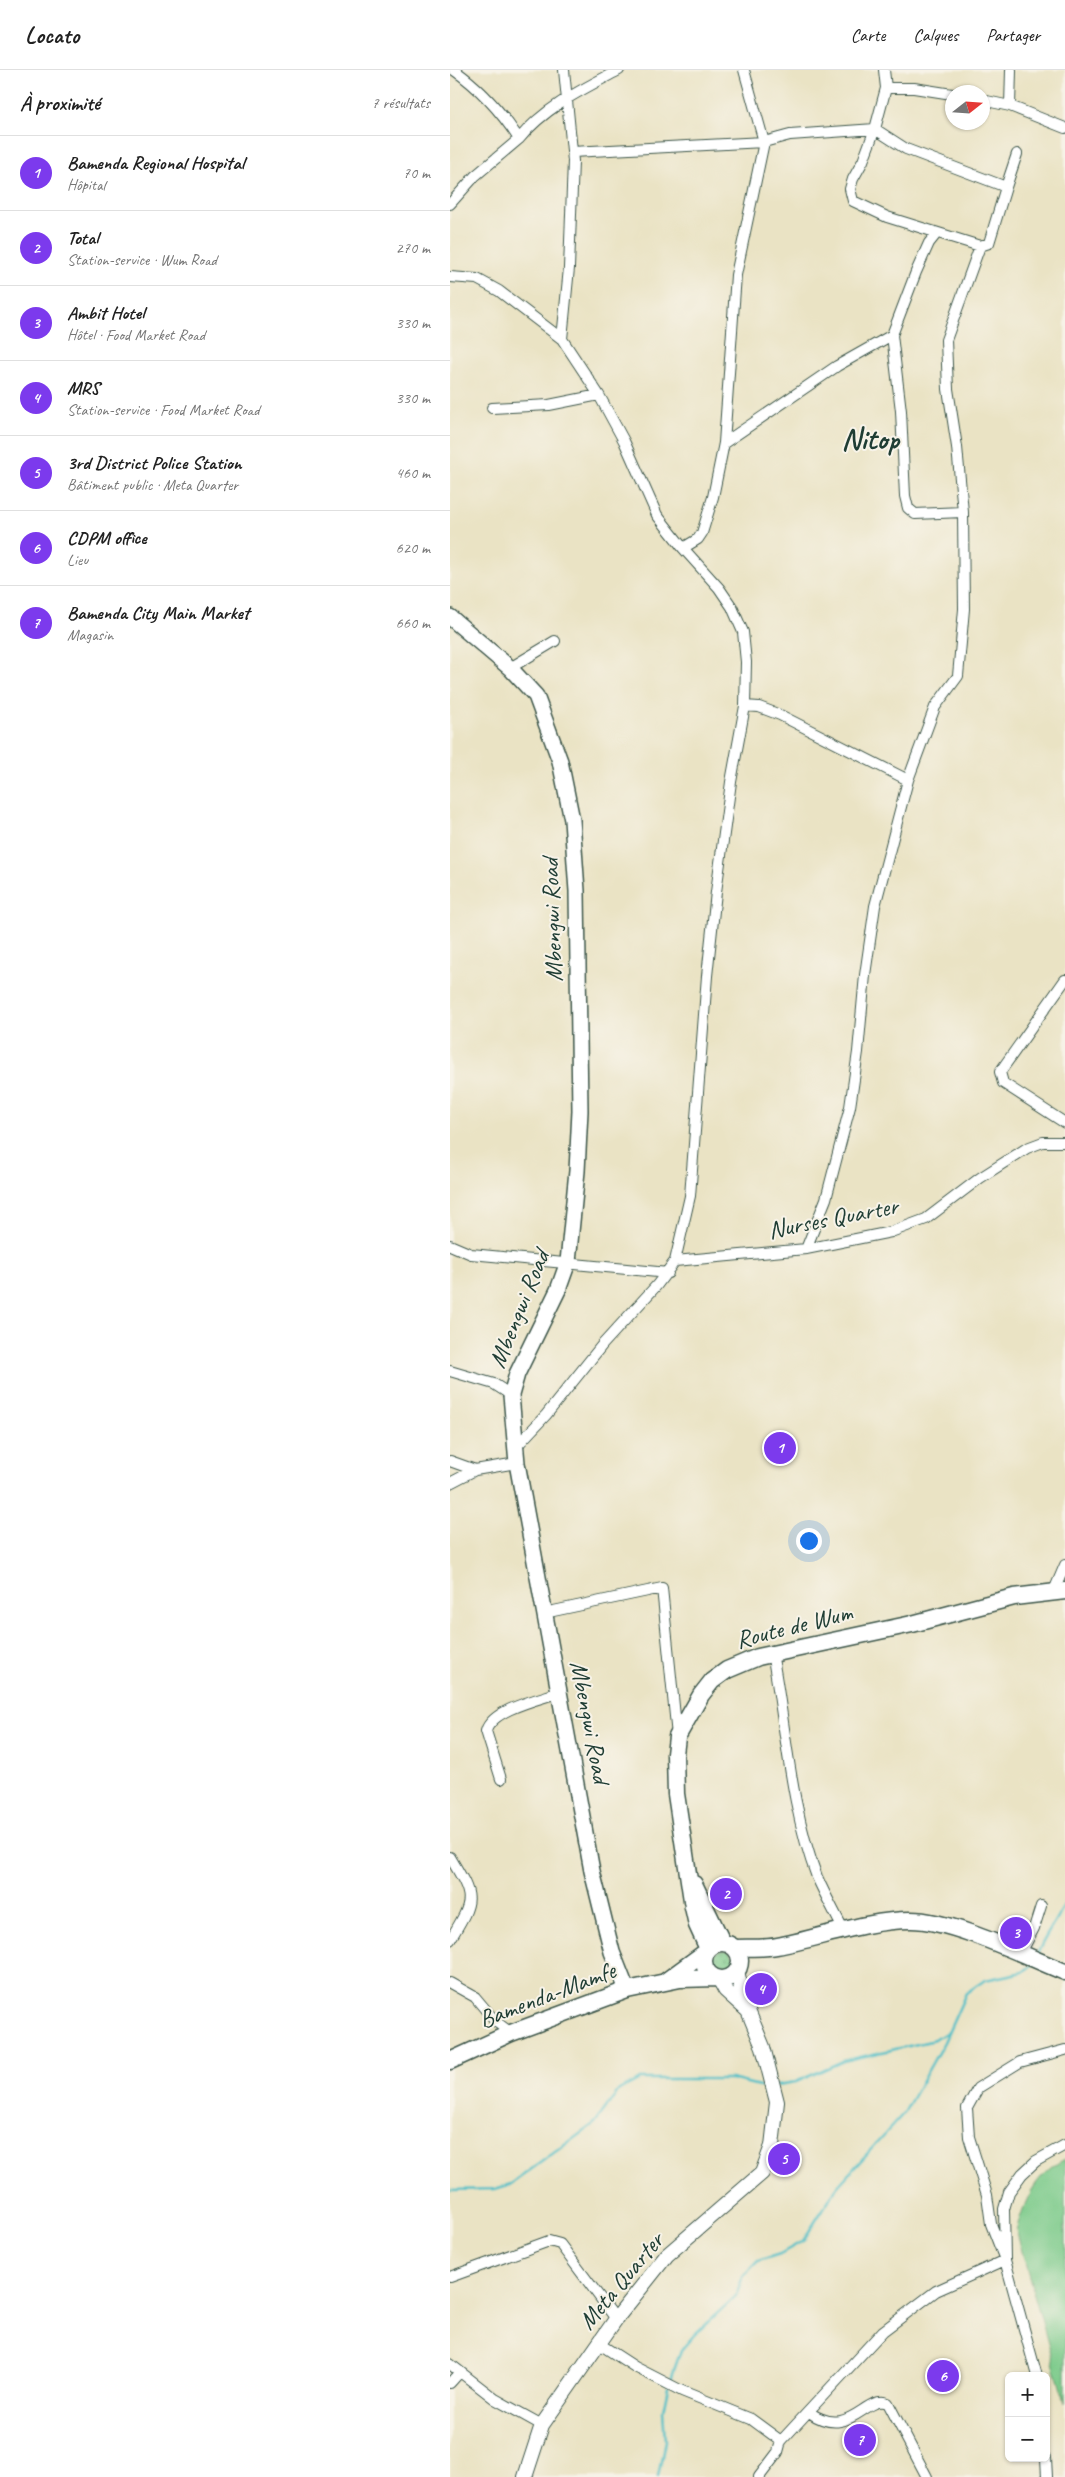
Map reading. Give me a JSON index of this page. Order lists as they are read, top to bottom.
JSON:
{
  "streets": {
    "highway": ["Route de Wum", "Bamenda-Mamfe"],
    "main road": ["Mbengwi Road", "Meta Quarter"],
    "street": ["Nurses Quarter"]
  },
  "crossings": [
    ["Mbengwi Road", "Bamenda-Mamfe"],
    ["Route de Wum", "Bamenda-Mamfe"]
  ],
  "districts": ["Nitop"],
  "north": "right",
  "page": {
    "header": "Locato",
    "nav": ["Carte", "Calques", "Partager"],
    "heading": ["À proximité", "7 résultats"],
    "list": [
      {
        "mark": "1",
        "name": "Bamenda Regional Hospital",
        "note": "Hôpital",
        "value": "70 m"
      },
      {
        "mark": "2",
        "name": "Total",
        "note": "Station-service · Wum Road",
        "value": "270 m"
      },
      {
        "mark": "3",
        "name": "Ambit Hotel",
        "note": "Hôtel · Food Market Road",
        "value": "330 m"
      },
      {
        "mark": "4",
        "name": "MRS",
        "note": "Station-service · Food Market Road",
        "value": "330 m"
      },
      {
        "mark": "5",
        "name": "3rd District Police Station",
        "note": "Bâtiment public · Meta Quarter",
        "value": "460 m"
      },
      {
        "mark": "6",
        "name": "CDPM office",
        "note": "Lieu",
        "value": "620 m"
      },
      {
        "mark": "7",
        "name": "Bamenda City Main Market",
        "note": "Magasin",
        "value": "660 m"
      }
    ],
    "pins": [
      "1",
      "2",
      "3",
      "4",
      "5",
      "6",
      "7"
    ],
    "map_buttons": ["+", "−"]
  }
}
